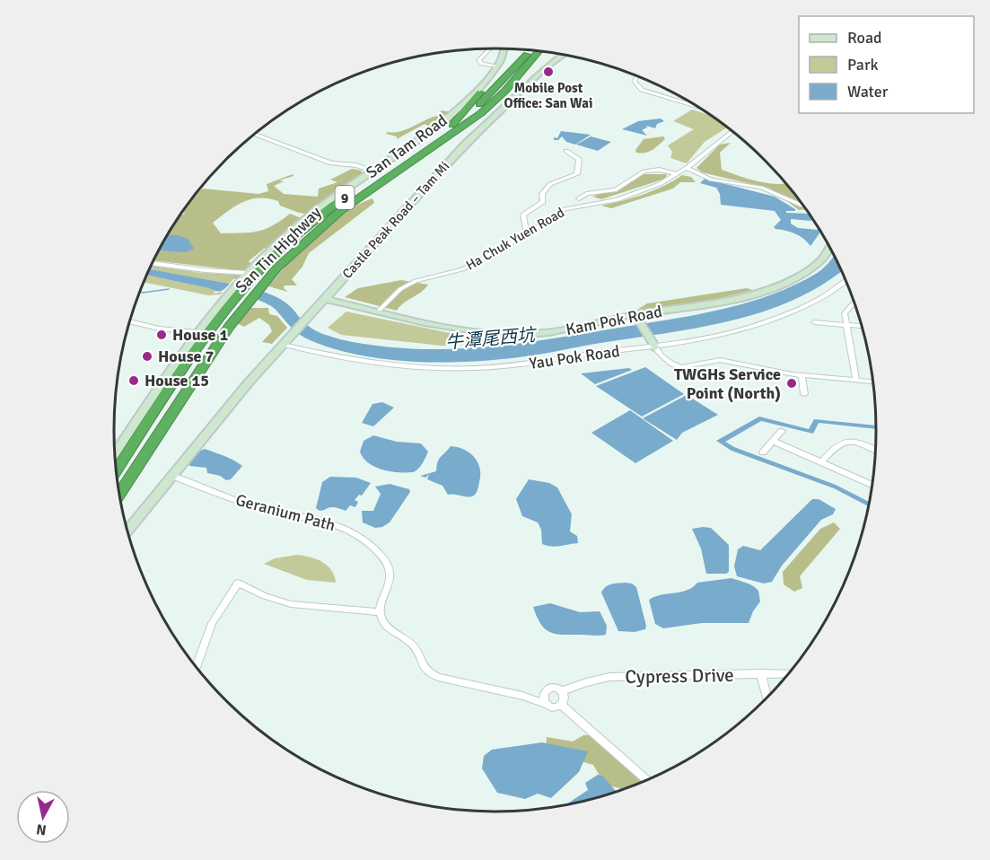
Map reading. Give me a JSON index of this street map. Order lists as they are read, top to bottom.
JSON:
{
  "streets": {
    "highway": ["9", "San Tin Highway"],
    "street": [
      "San Tam Road",
      "Castle Peak Road – Tam Mi",
      "Ha Chuk Yuen Road",
      "Kam Pok Road",
      "Yau Pok Road",
      "Geranium Path",
      "Cypress Drive"
    ]
  },
  "crossings": [
    ["San Tam Road", "San Tin Highway"],
    ["Castle Peak Road – Tam Mi", "Kam Pok Road"],
    ["Castle Peak Road – Tam Mi", "Yau Pok Road"],
    ["Castle Peak Road – Tam Mi", "Geranium Path"],
    ["Ha Chuk Yuen Road", "Kam Pok Road"]
  ],
  "water": ["牛潭尾西坑"],
  "places": [
    "Mobile Post Office: San Wai",
    "House 1",
    "House 7",
    "House 15",
    "TWGHs Service Point (North)"
  ],
  "legend": ["Road", "Park", "Water"],
  "north": "bottom"
}
